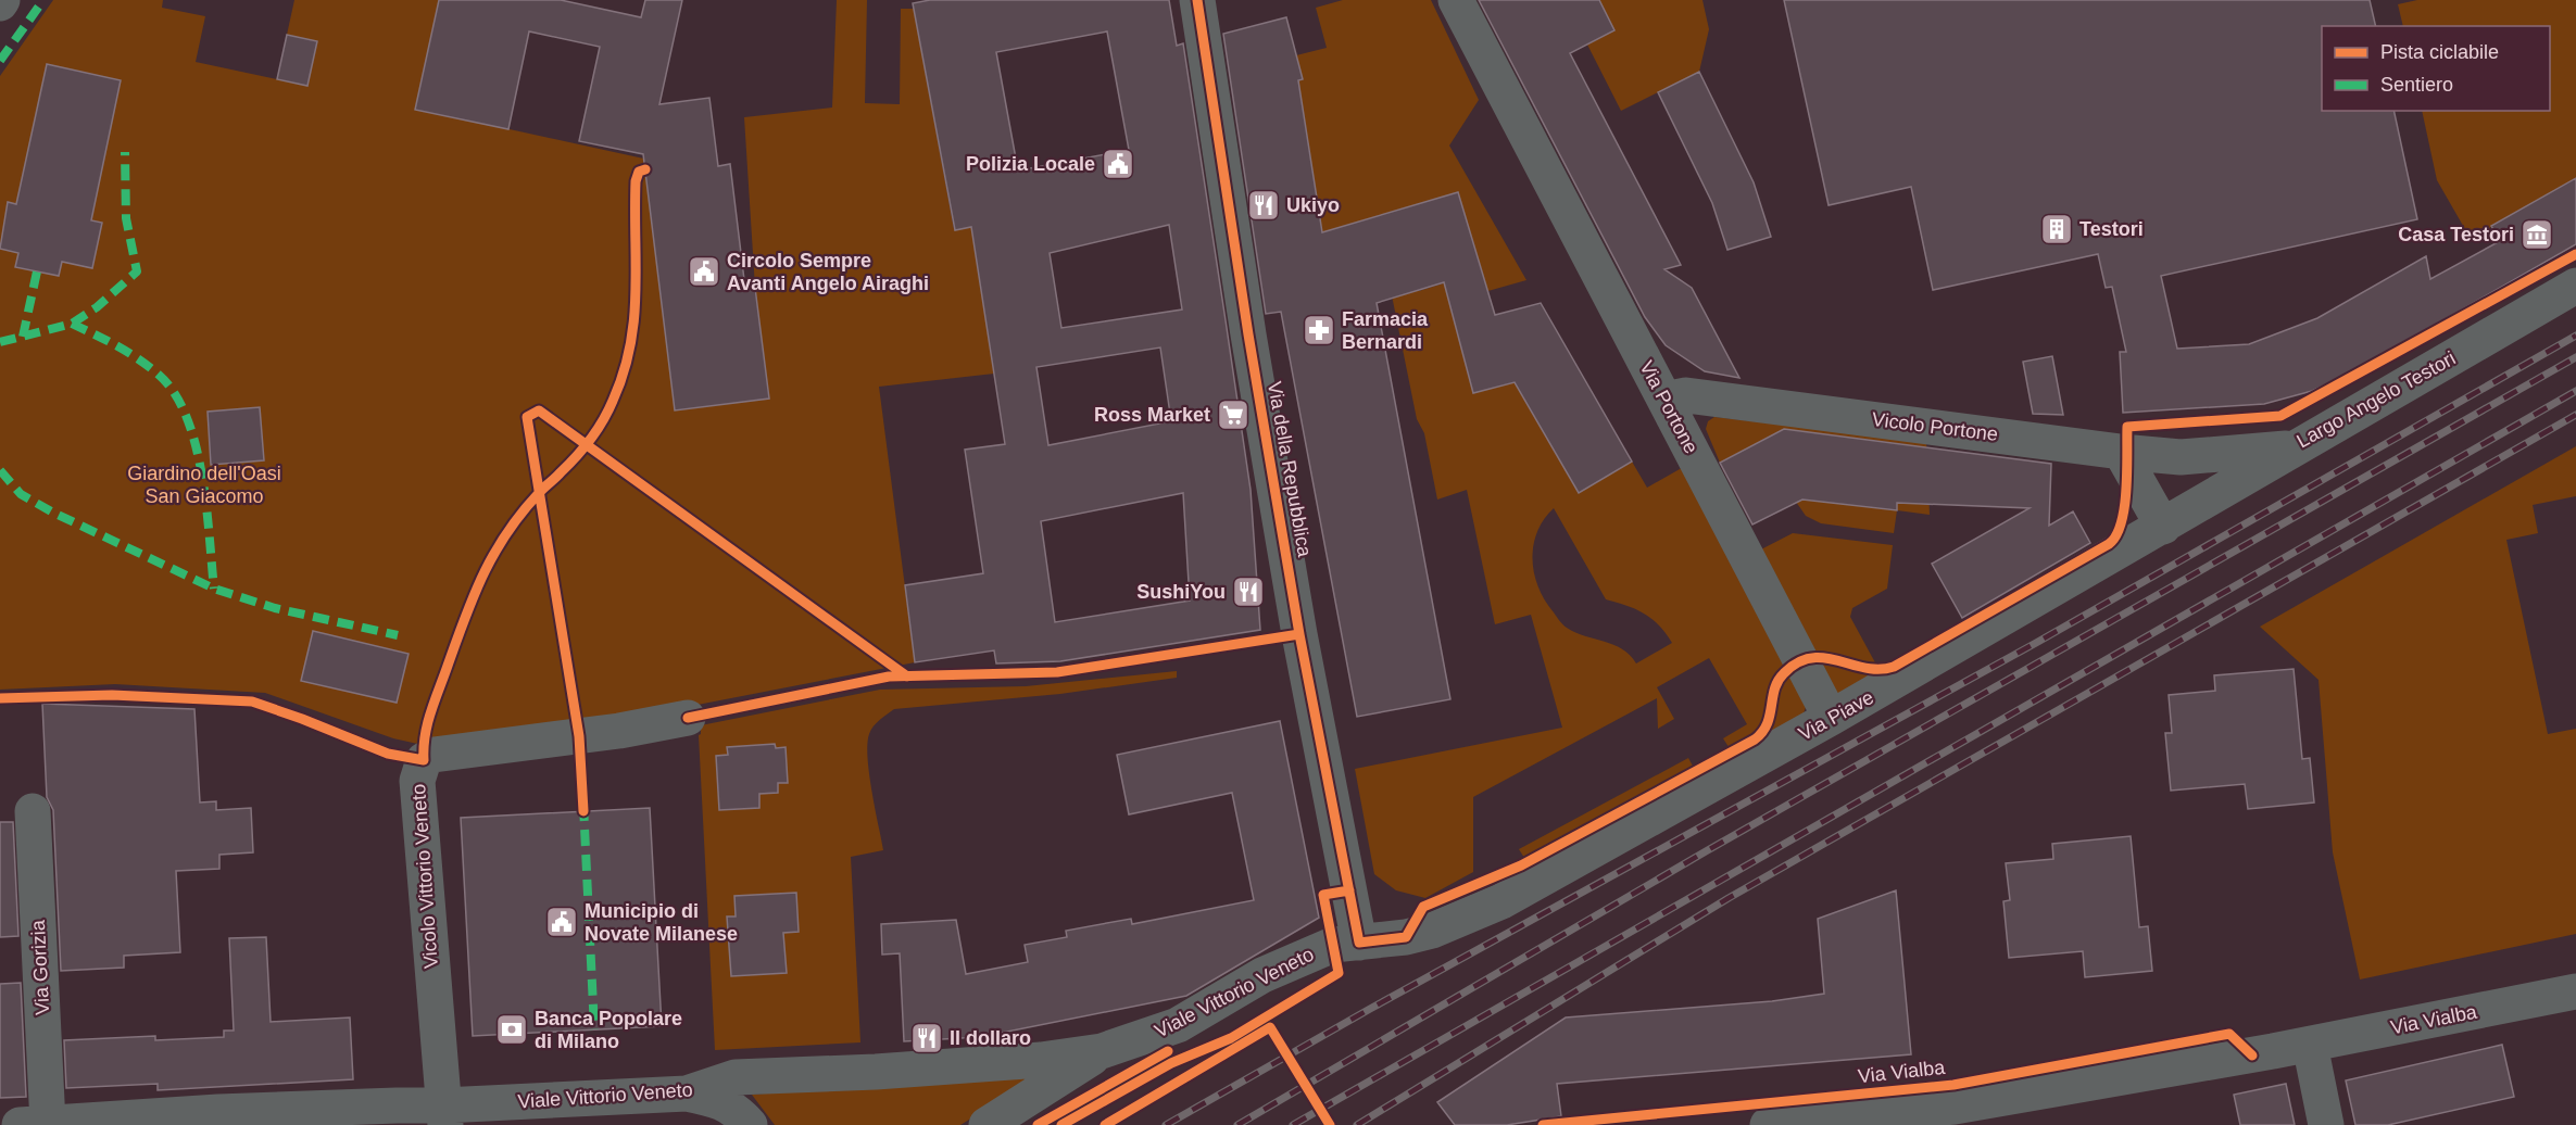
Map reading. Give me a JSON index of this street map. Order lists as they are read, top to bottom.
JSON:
{
  "streets": {
    "street": [
      "Largo Angelo Testori",
      "Via Portone",
      "Vicolo Portone",
      "Via della Repubblica",
      "Via Piave",
      "Vicolo Vittorio Veneto",
      "Via Gorizia",
      "Viale Vittorio Veneto",
      "Via Vialba"
    ]
  },
  "crossings": [
    ["Largo Angelo Testori", "Vicolo Portone"],
    ["Largo Angelo Testori", "Via Piave"],
    ["Via Portone", "Vicolo Portone"],
    ["Via Portone", "Via Piave"],
    ["Via della Repubblica", "Via Piave"],
    ["Via della Repubblica", "Viale Vittorio Veneto"],
    ["Via Piave", "Viale Vittorio Veneto"],
    ["Vicolo Vittorio Veneto", "Viale Vittorio Veneto"],
    ["Via Gorizia", "Viale Vittorio Veneto"]
  ],
  "parks": ["Giardino dell'Oasi San Giacomo"],
  "places": {
    "public building": ["Polizia Locale", "Circolo Sempre Avanti Angelo Airaghi", "Municipio di Novate Milanese"],
    "restaurant": ["Ukiyo", "SushiYou", "Il dollaro"],
    "building": ["Testori"],
    "museum": ["Casa Testori"],
    "pharmacy": ["Farmacia Bernardi"],
    "supermarket": ["Ross Market"],
    "bank": ["Banca Popolare di Milano"]
  },
  "legend": ["Pista ciclabile", "Sentiero"]
}
